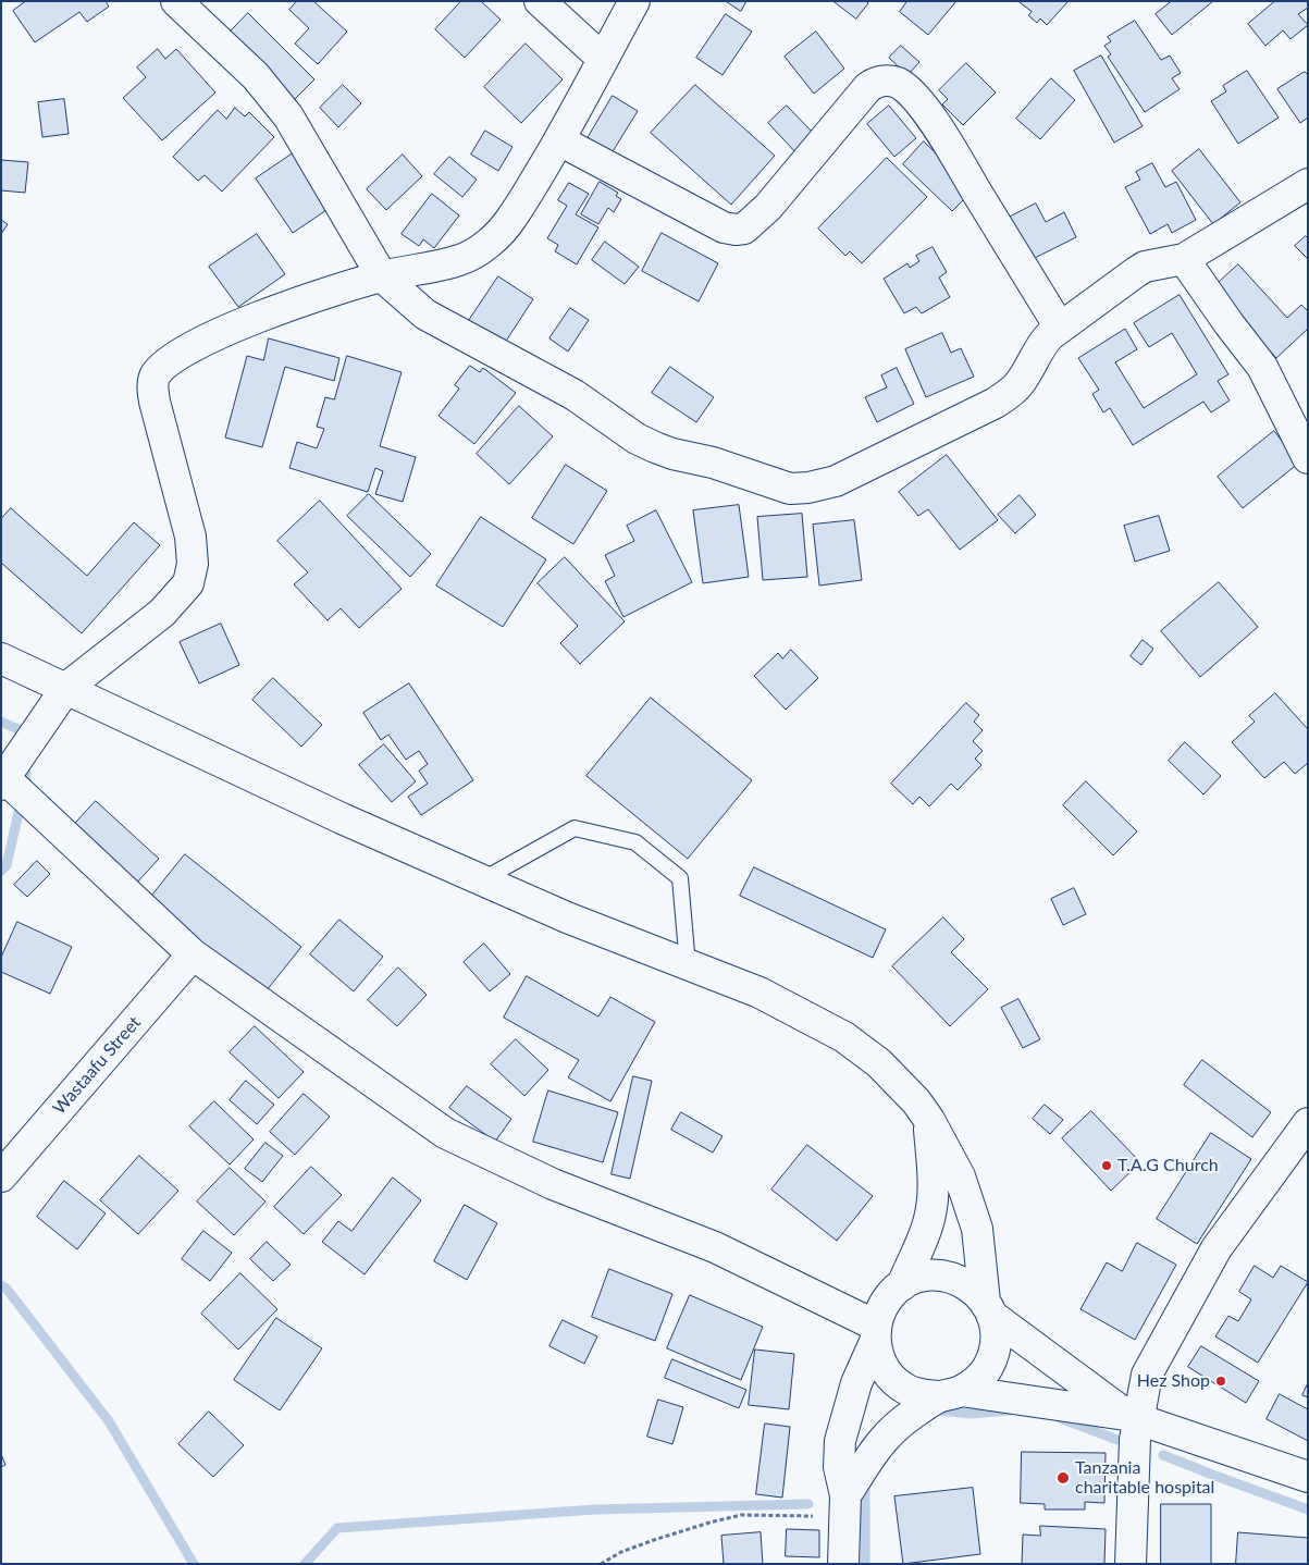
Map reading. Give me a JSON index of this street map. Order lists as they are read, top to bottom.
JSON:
{
  "streets": {
    "street": ["Wastaafu Street"]
  },
  "places": ["T.A.G Church", "Hez Shop", "Tanzania charitable hospital"]
}
